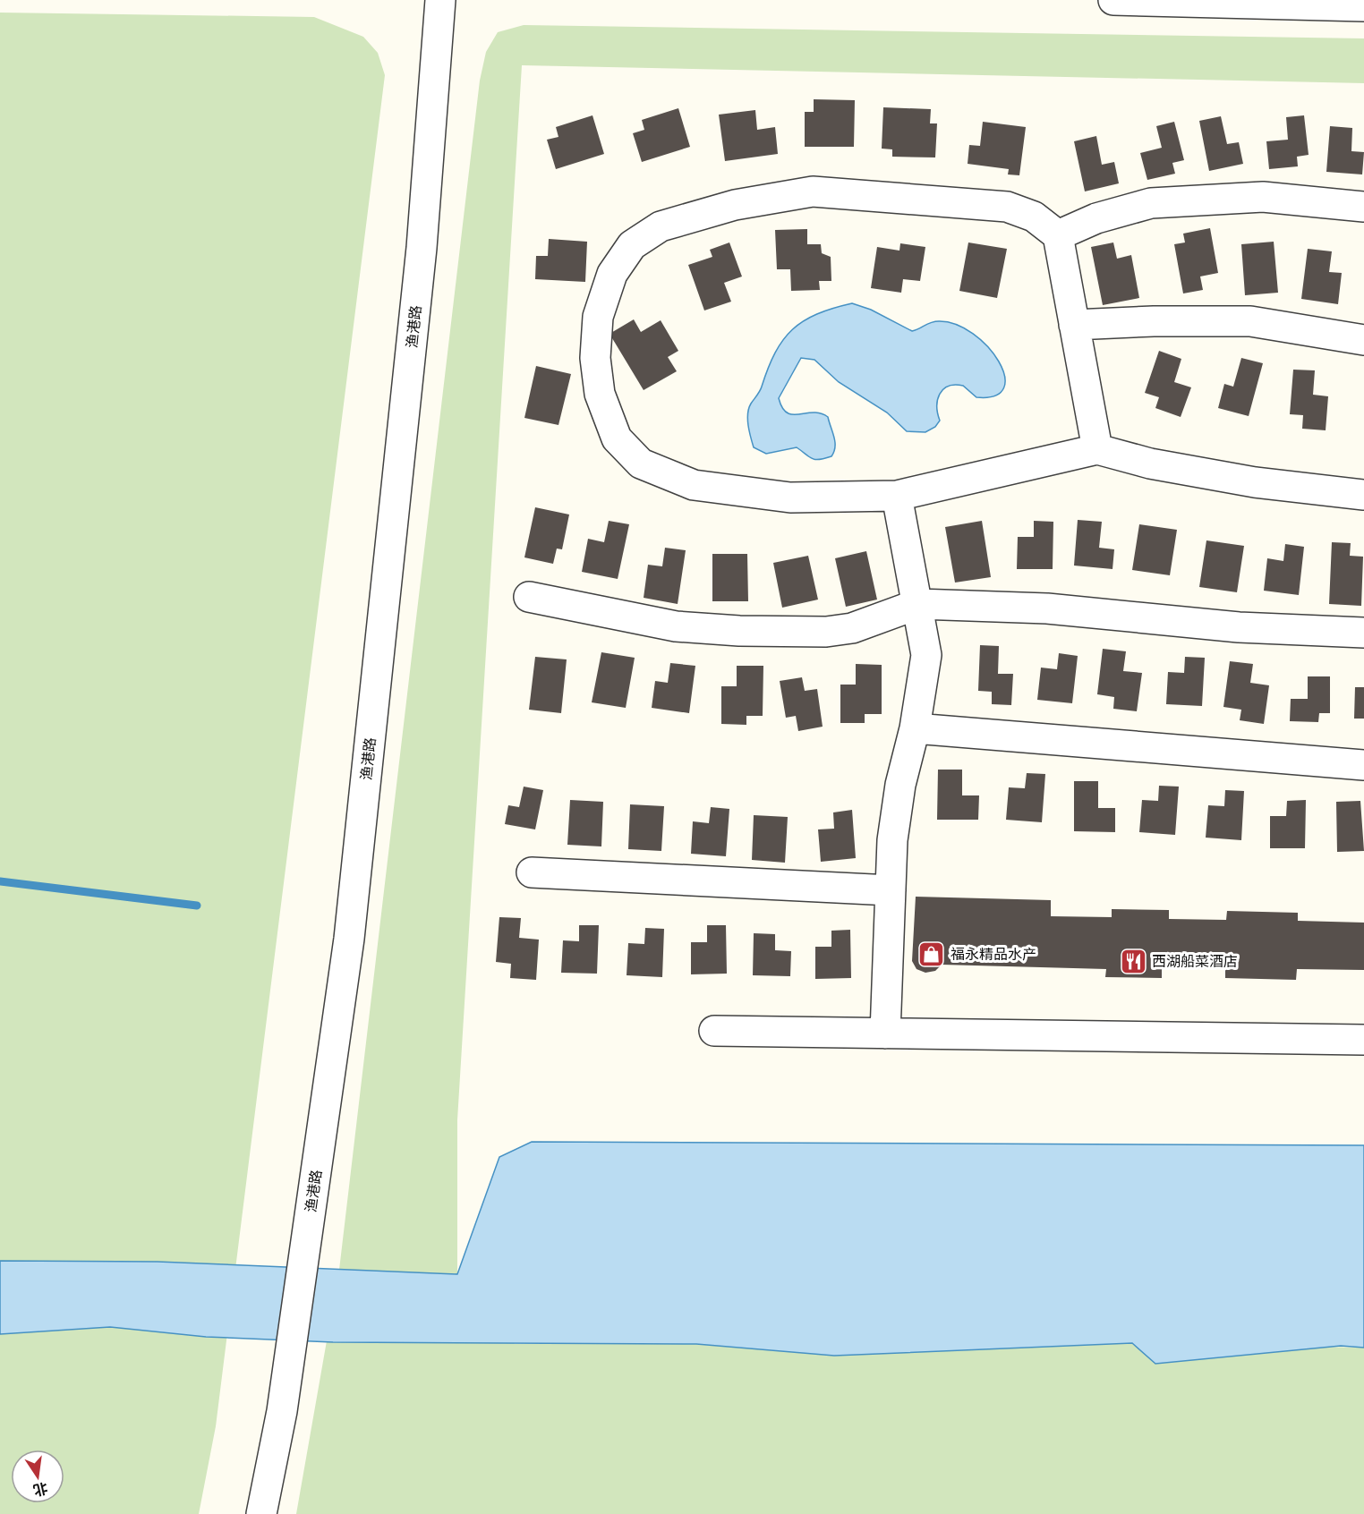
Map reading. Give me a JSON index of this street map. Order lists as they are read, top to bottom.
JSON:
{
  "streets": {
    "street": ["渔港路"]
  },
  "places": {
    "shop": ["福永精品水产"],
    "restaurant": ["西湖船菜酒店"]
  },
  "north": "bottom"
}
